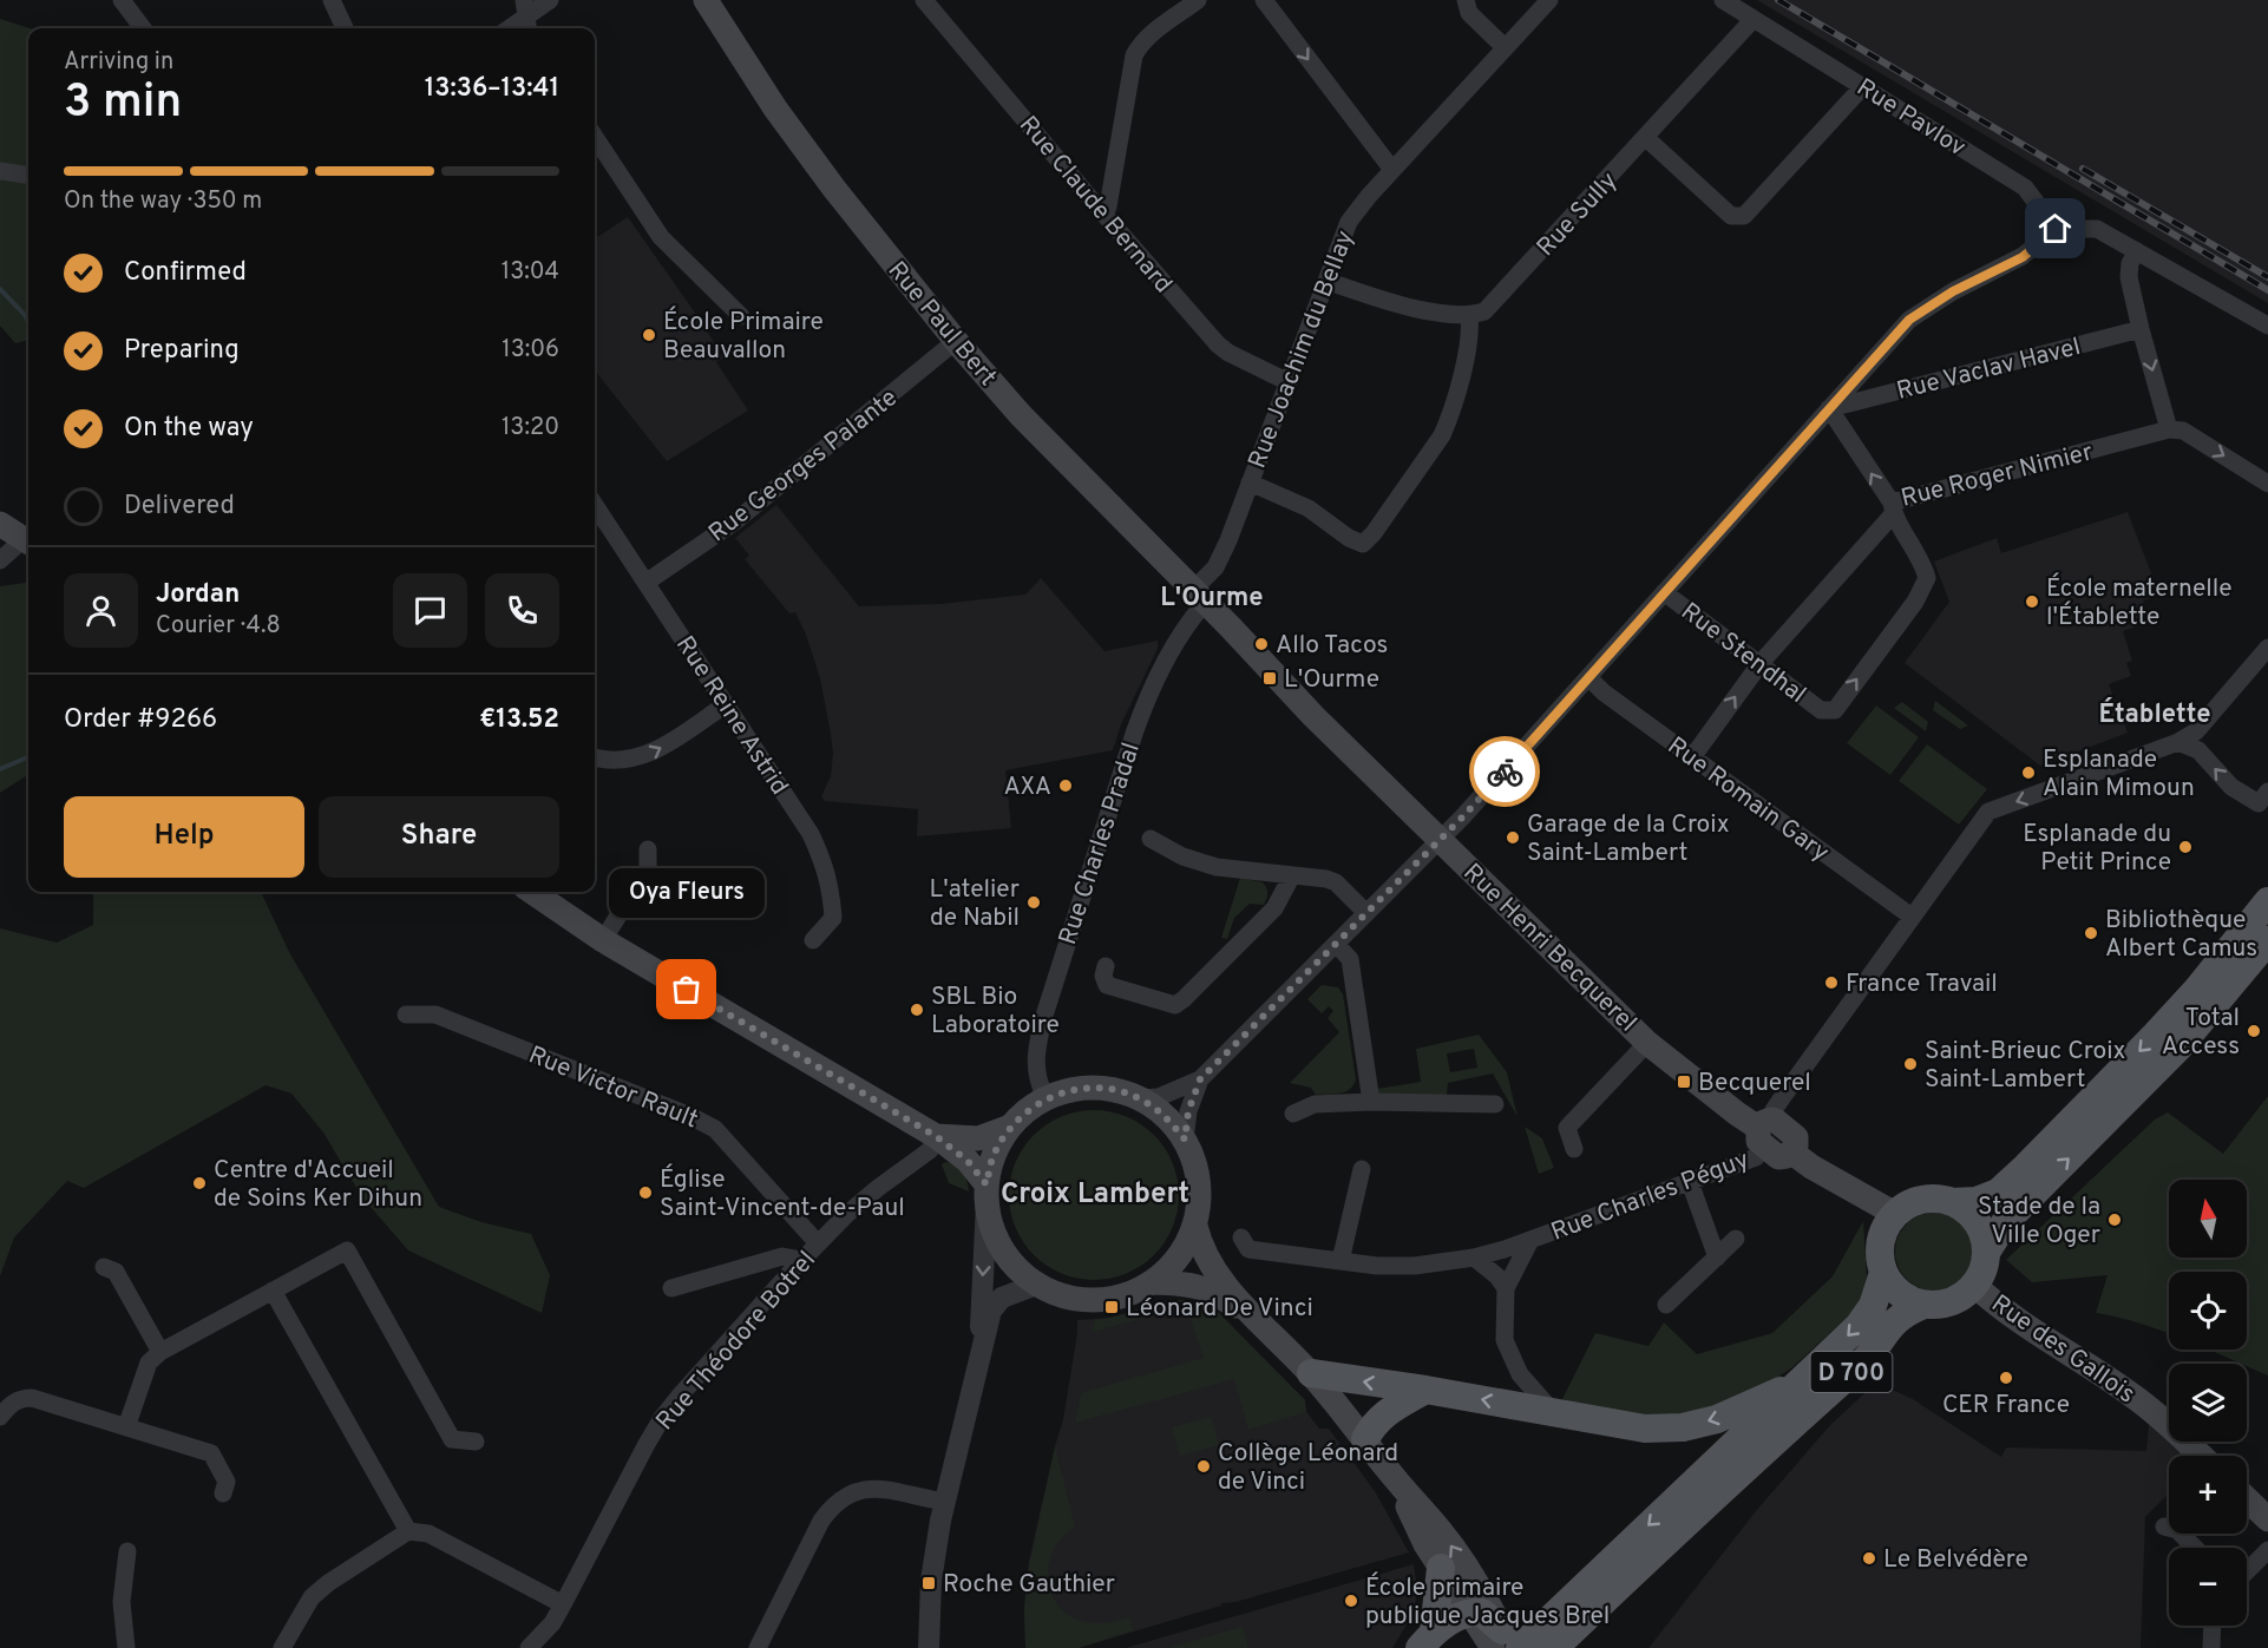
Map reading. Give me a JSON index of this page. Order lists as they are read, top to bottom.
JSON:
{
  "streets": {
    "main road": [
      "Rue Paul Bert",
      "Rue Henri Becquerel",
      "Rue des Gallois",
      "D 700"
    ],
    "street": [
      "Rue Pavlov",
      "Rue Claude Bernard",
      "Rue Sully",
      "Rue Joachim du Bellay",
      "Rue Vaclav Havel",
      "Rue Georges Palante",
      "Rue Roger Nimier",
      "Rue Stendhal",
      "Rue Reine Astrid",
      "Rue Romain Gary",
      "Rue Charles Pradal",
      "Rue Victor Rault",
      "Rue Charles Péguy",
      "Rue Théodore Botrel"
    ]
  },
  "crossings": [
    ["Rue Pavlov", "Rue Sully"],
    ["Rue Claude Bernard", "Rue Joachim du Bellay"],
    ["Rue Paul Bert", "Rue Joachim du Bellay"],
    ["Rue Paul Bert", "Rue Georges Palante"],
    ["Rue Paul Bert", "Rue Charles Pradal"],
    ["Rue Paul Bert", "Rue Henri Becquerel"],
    ["Rue Joachim du Bellay", "Rue Charles Pradal"],
    ["Rue Joachim du Bellay", "Rue Henri Becquerel"],
    ["Rue Vaclav Havel", "Rue Roger Nimier"],
    ["Rue Georges Palante", "Rue Reine Astrid"],
    ["Rue Roger Nimier", "Rue Stendhal"],
    ["Rue Charles Pradal", "Rue Henri Becquerel"],
    ["Rue Henri Becquerel", "Rue Charles Péguy"],
    ["Rue Victor Rault", "Rue Théodore Botrel"],
    ["Rue des Gallois", "D 700"]
  ],
  "districts": ["L'Ourme", "Établette", "Croix Lambert"],
  "places": {
    "other": [
      "École Primaire Beauvallon",
      "École maternelle l'Établette",
      "Allo Tacos",
      "Esplanade Alain Mimoun",
      "AXA",
      "Garage de la Croix Saint-Lambert",
      "Esplanade du Petit Prince",
      "L'atelier de Nabil",
      "Bibliothèque Albert Camus",
      "France Travail",
      "Oya Fleurs",
      "SBL Bio Laboratoire",
      "Total Access",
      "Saint-Brieuc Croix Saint-Lambert",
      "Centre d'Accueil de Soins Ker Dihun",
      "Église Saint-Vincent-de-Paul",
      "Stade de la Ville Oger",
      "CER France",
      "Collège Léonard de Vinci",
      "Le Belvédère",
      "École primaire publique Jacques Brel"
    ],
    "transit": [
      "L'Ourme",
      "Becquerel",
      "Léonard De Vinci",
      "Roche Gauthier"
    ]
  },
  "north": "top",
  "page": {
    "heading": ["3 min", "Arriving in", "13:36–13:41"],
    "panel": [
      "Jordan",
      "Courier · 4.8",
      "Order #9266",
      "€13.52"
    ],
    "bar": "On the way · 350 m",
    "list": [
      ["Confirmed", "13:04"],
      ["Preparing", "13:06"],
      ["On the way", "13:20"],
      "Delivered"
    ],
    "buttons": ["Help", "Share"],
    "bubble": "Oya Fleurs",
    "map_buttons": ["+", "−"]
  }
}
